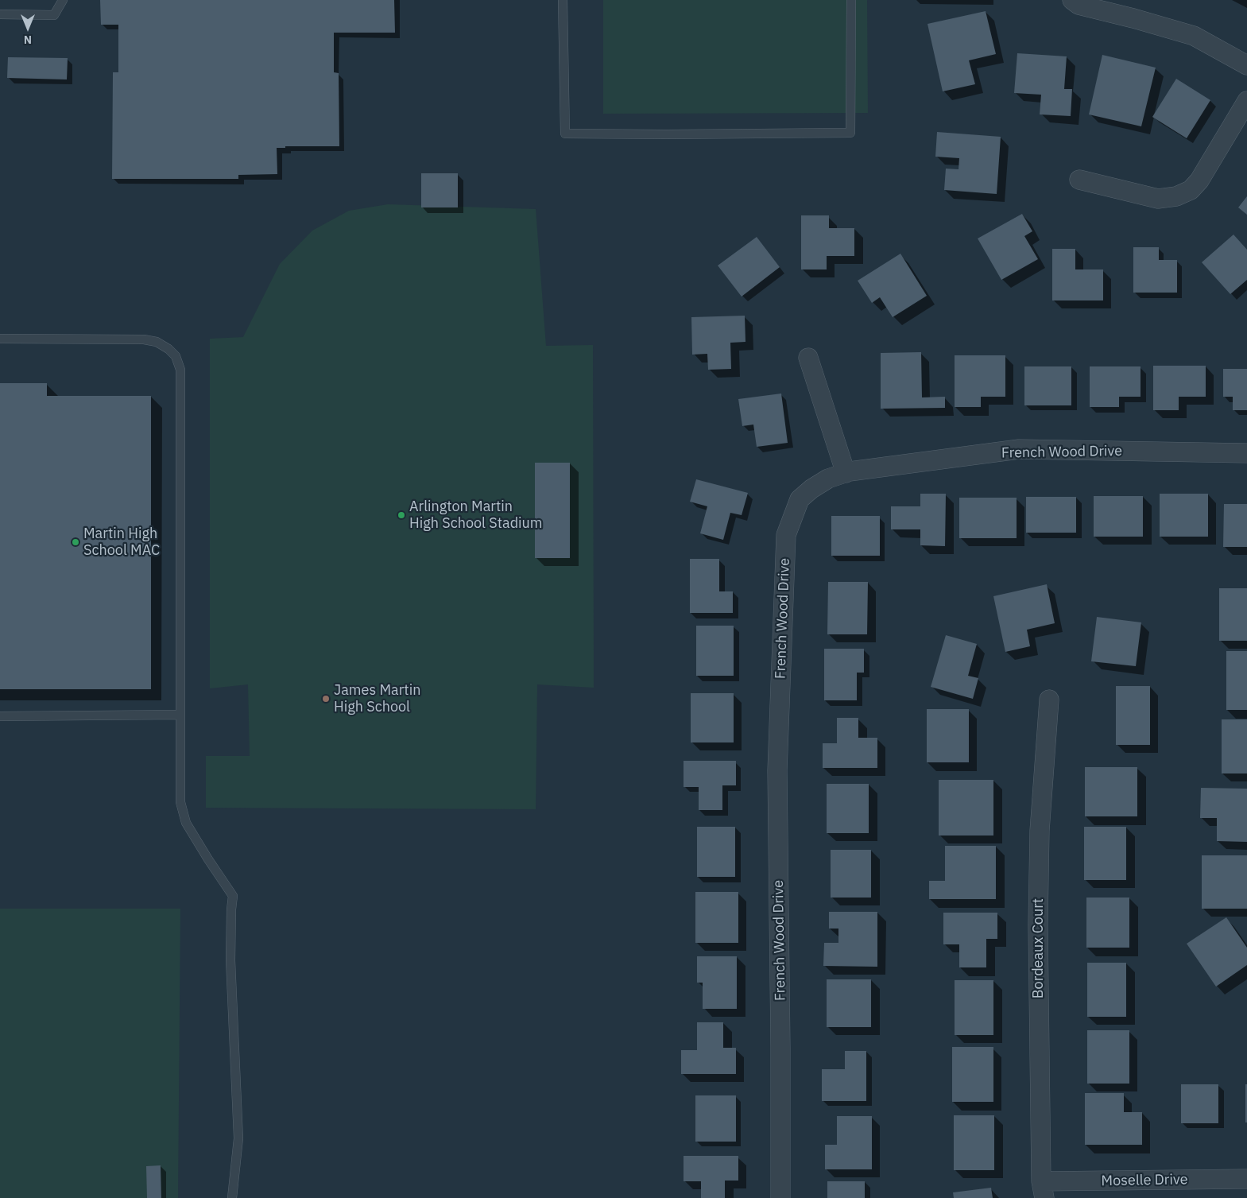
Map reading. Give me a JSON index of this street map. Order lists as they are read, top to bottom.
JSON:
{
  "streets": {
    "street": ["French Wood Drive", "Bordeaux Court", "Moselle Drive"]
  },
  "crossings": [
    ["Bordeaux Court", "Moselle Drive"]
  ],
  "places": ["Arlington Martin High School Stadium", "Martin High School MAC", "James Martin High School"],
  "north": "bottom"
}
